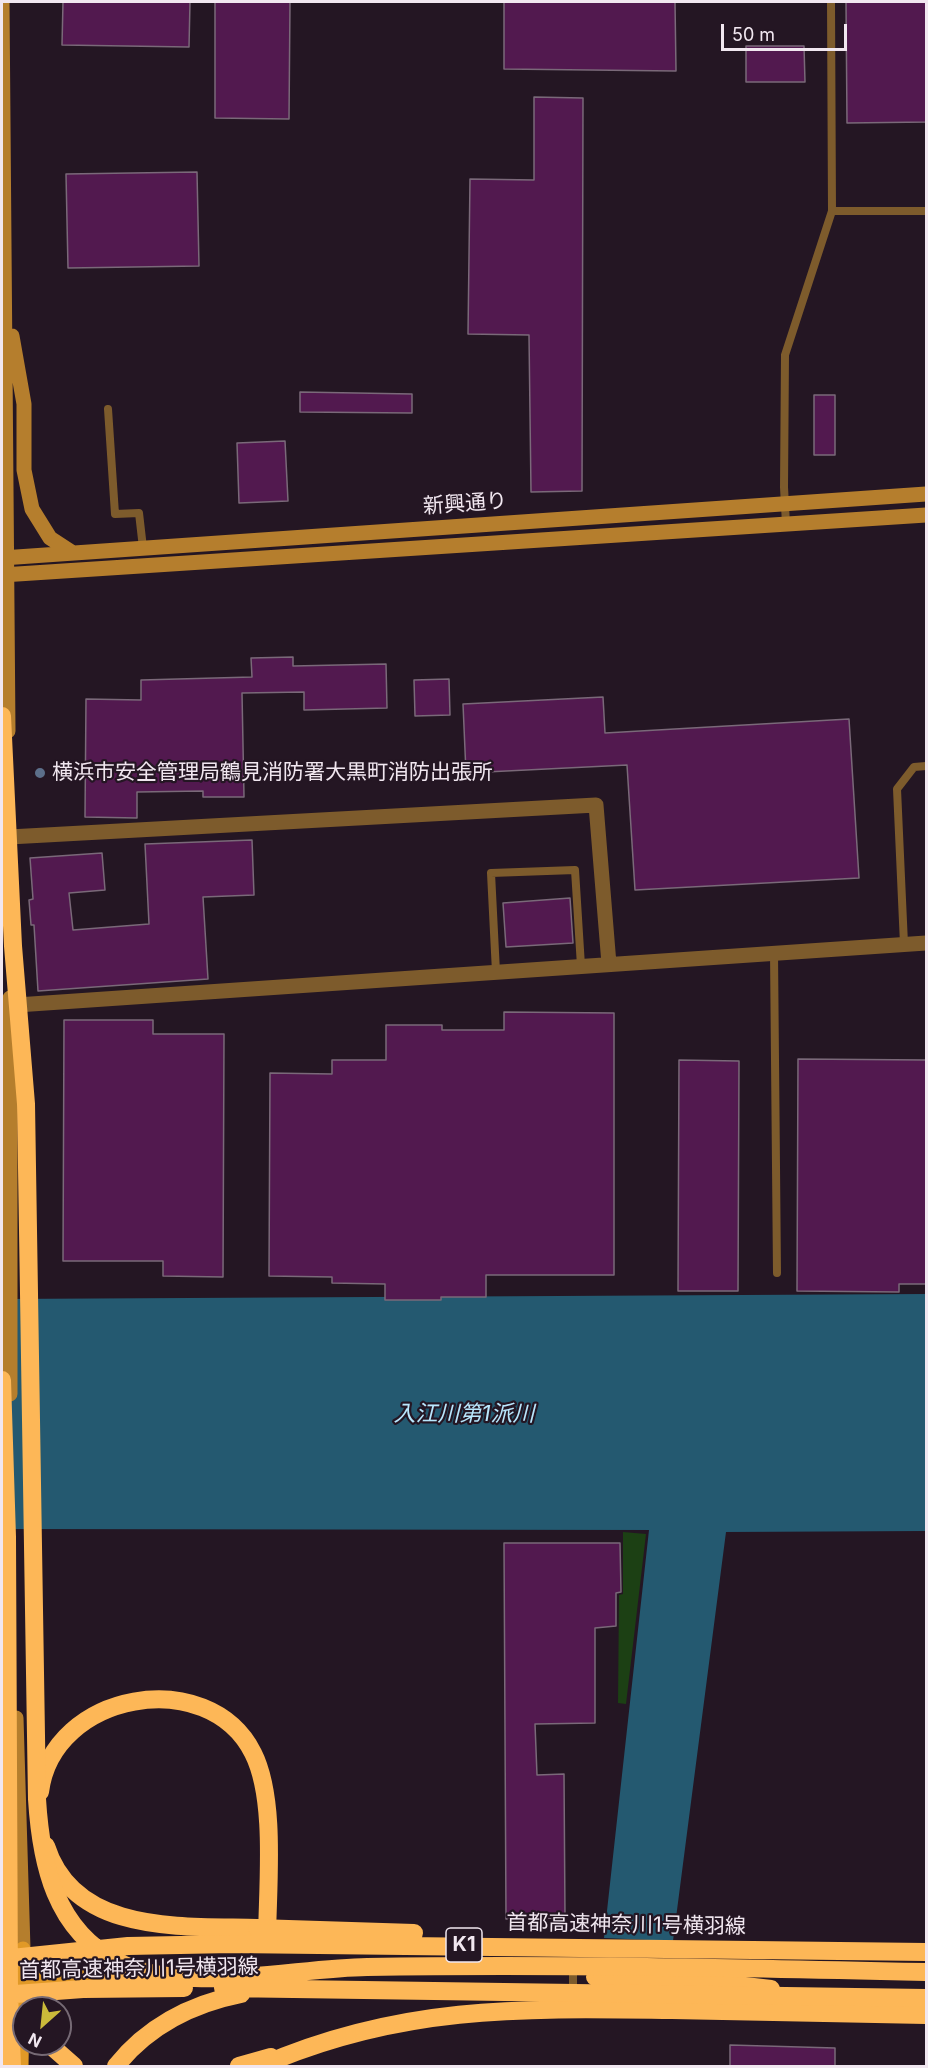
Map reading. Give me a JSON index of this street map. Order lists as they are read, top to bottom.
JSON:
{
  "streets": {
    "highway": ["首都高速神奈川1号横羽線", "K1"],
    "street": ["新興通り"]
  },
  "water": ["入江川第1派川"],
  "places": ["横浜市安全管理局鶴見消防署大黒町消防出張所"],
  "scale_bar": "50 m",
  "north": "bottom left"
}
